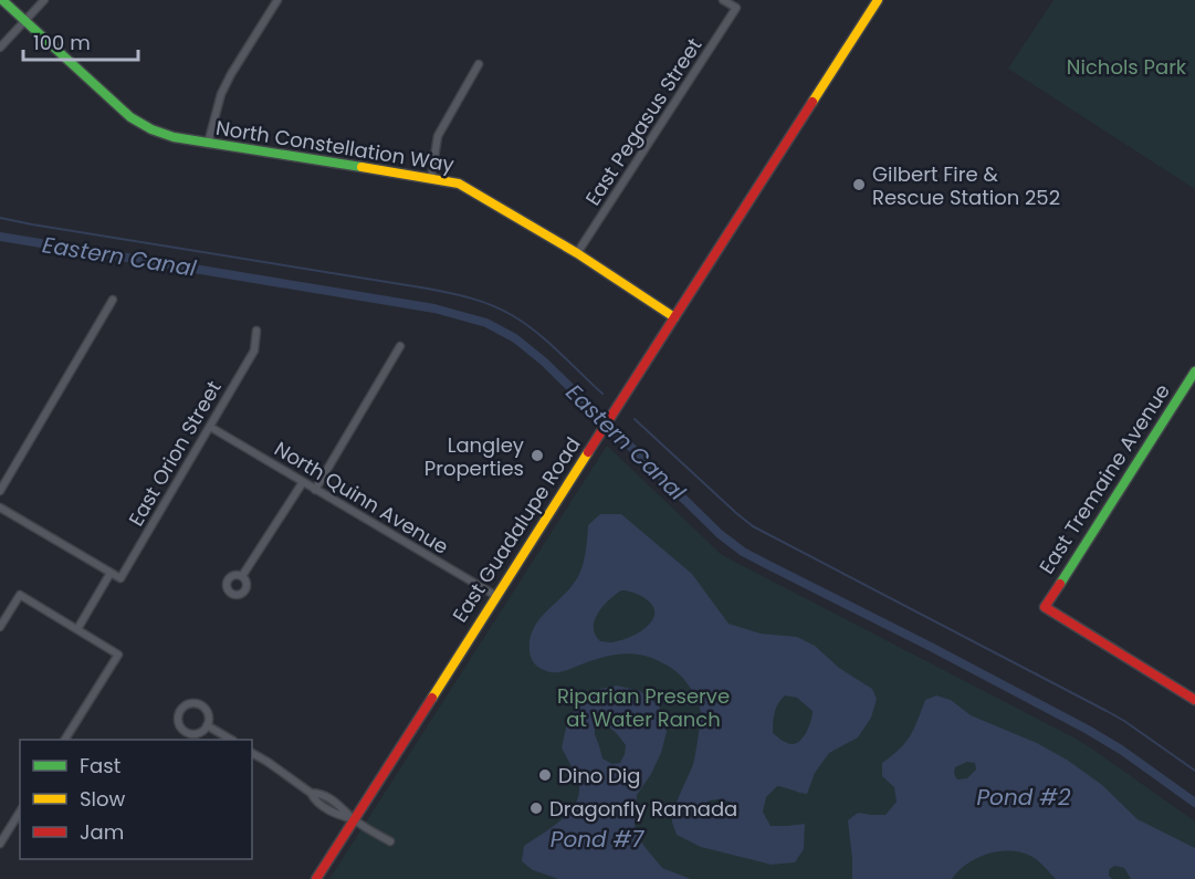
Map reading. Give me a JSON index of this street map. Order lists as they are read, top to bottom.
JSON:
{
  "streets": {
    "street": [
      "East Pegasus Street",
      "North Constellation Way",
      "East Orion Street",
      "East Tremaine Avenue",
      "North Quinn Avenue",
      "East Guadalupe Road"
    ]
  },
  "crossings": [
    ["East Pegasus Street", "North Constellation Way"],
    ["North Constellation Way", "East Guadalupe Road"],
    ["East Orion Street", "North Quinn Avenue"],
    ["North Quinn Avenue", "East Guadalupe Road"]
  ],
  "water": ["Eastern Canal", "Pond #2", "Pond #7"],
  "parks": ["Nichols Park", "Riparian Preserve at Water Ranch"],
  "places": [
    "Gilbert Fire & Rescue Station 252",
    "Langley Properties",
    "Dino Dig",
    "Dragonfly Ramada"
  ],
  "legend": ["Fast", "Slow", "Jam"],
  "scale_bar": "100 m"
}
